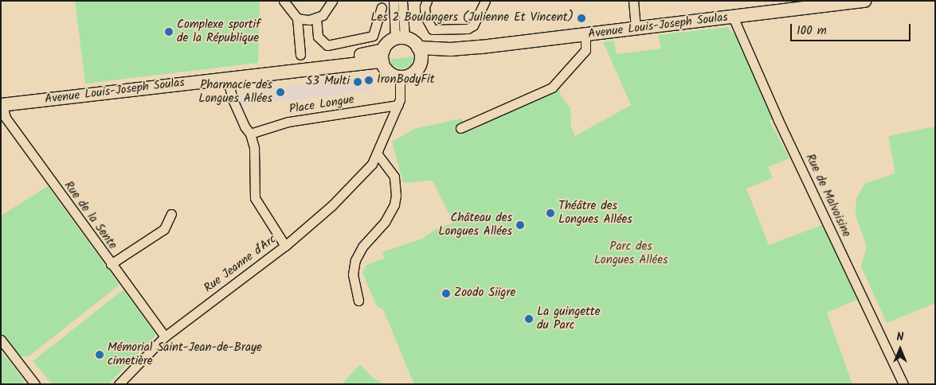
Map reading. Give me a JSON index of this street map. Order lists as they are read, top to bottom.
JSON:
{
  "streets": {
    "main road": ["Avenue Louis-Joseph Soulas"],
    "street": [
      "Place Longue",
      "Rue de Malvoisine",
      "Rue de la Sente",
      "Rue Jeanne d'Arc"
    ]
  },
  "crossings": [
    ["Avenue Louis-Joseph Soulas", "Rue de Malvoisine"],
    ["Avenue Louis-Joseph Soulas", "Rue de la Sente"],
    ["Rue de la Sente", "Rue Jeanne d'Arc"]
  ],
  "parks": ["Parc des Longues Allées"],
  "places": [
    "Les 2 Boulangers (Julienne Et Vincent)",
    "Complexe sportif de la République",
    "IronBodyFit",
    "S3 Multi",
    "Pharmacie des Longues Allées",
    "Théâtre des Longues Allées",
    "Château des Longues Allées",
    "Zoodo Siigre",
    "La guingette du Parc",
    "Mémorial Saint-Jean-de-Braye cimetière"
  ],
  "scale_bar": "100 m",
  "north": "top"
}
